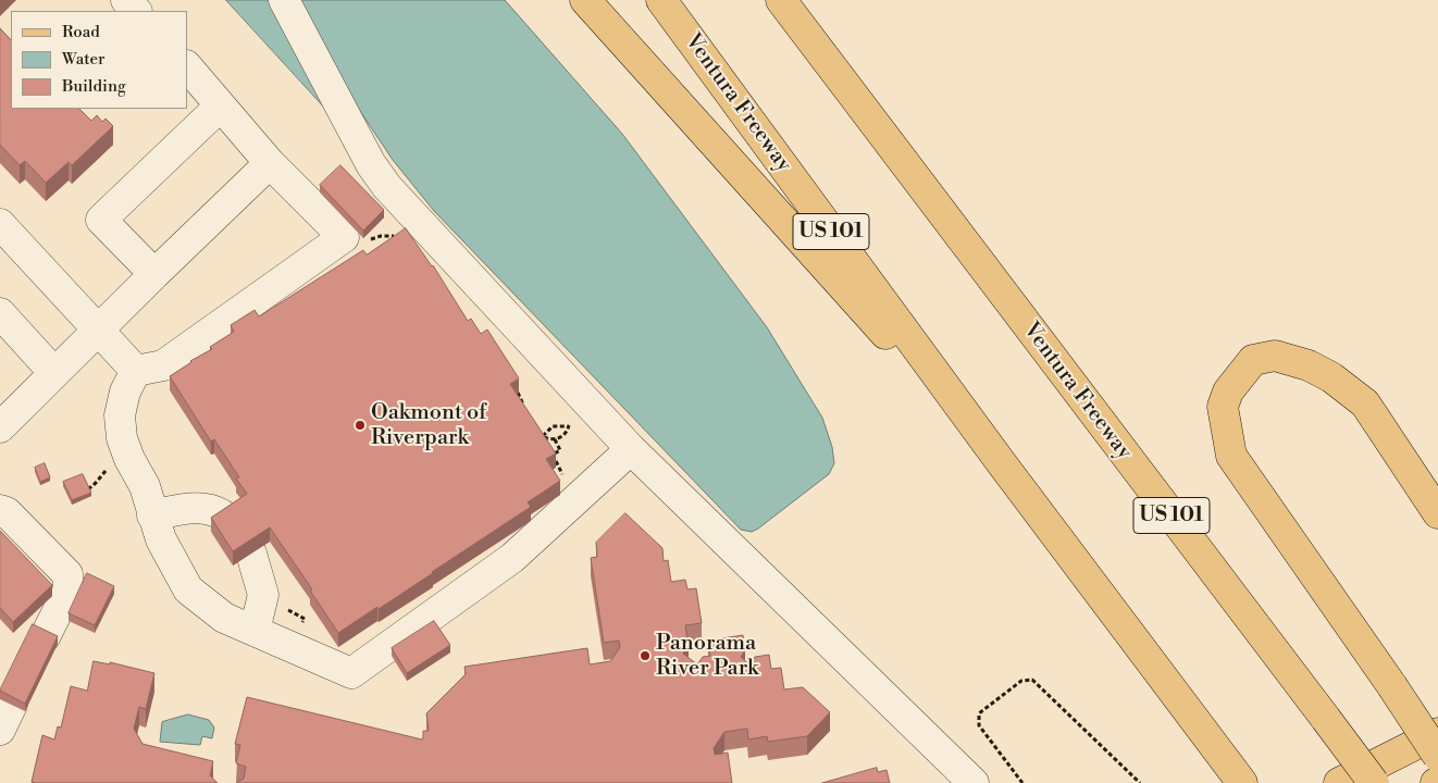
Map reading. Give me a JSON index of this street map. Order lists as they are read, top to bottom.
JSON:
{
  "streets": {
    "main road": ["Ventura Freeway", "US 101"]
  },
  "places": ["Oakmont of Riverpark", "Panorama River Park"],
  "legend": ["Road", "Water", "Building"]
}
